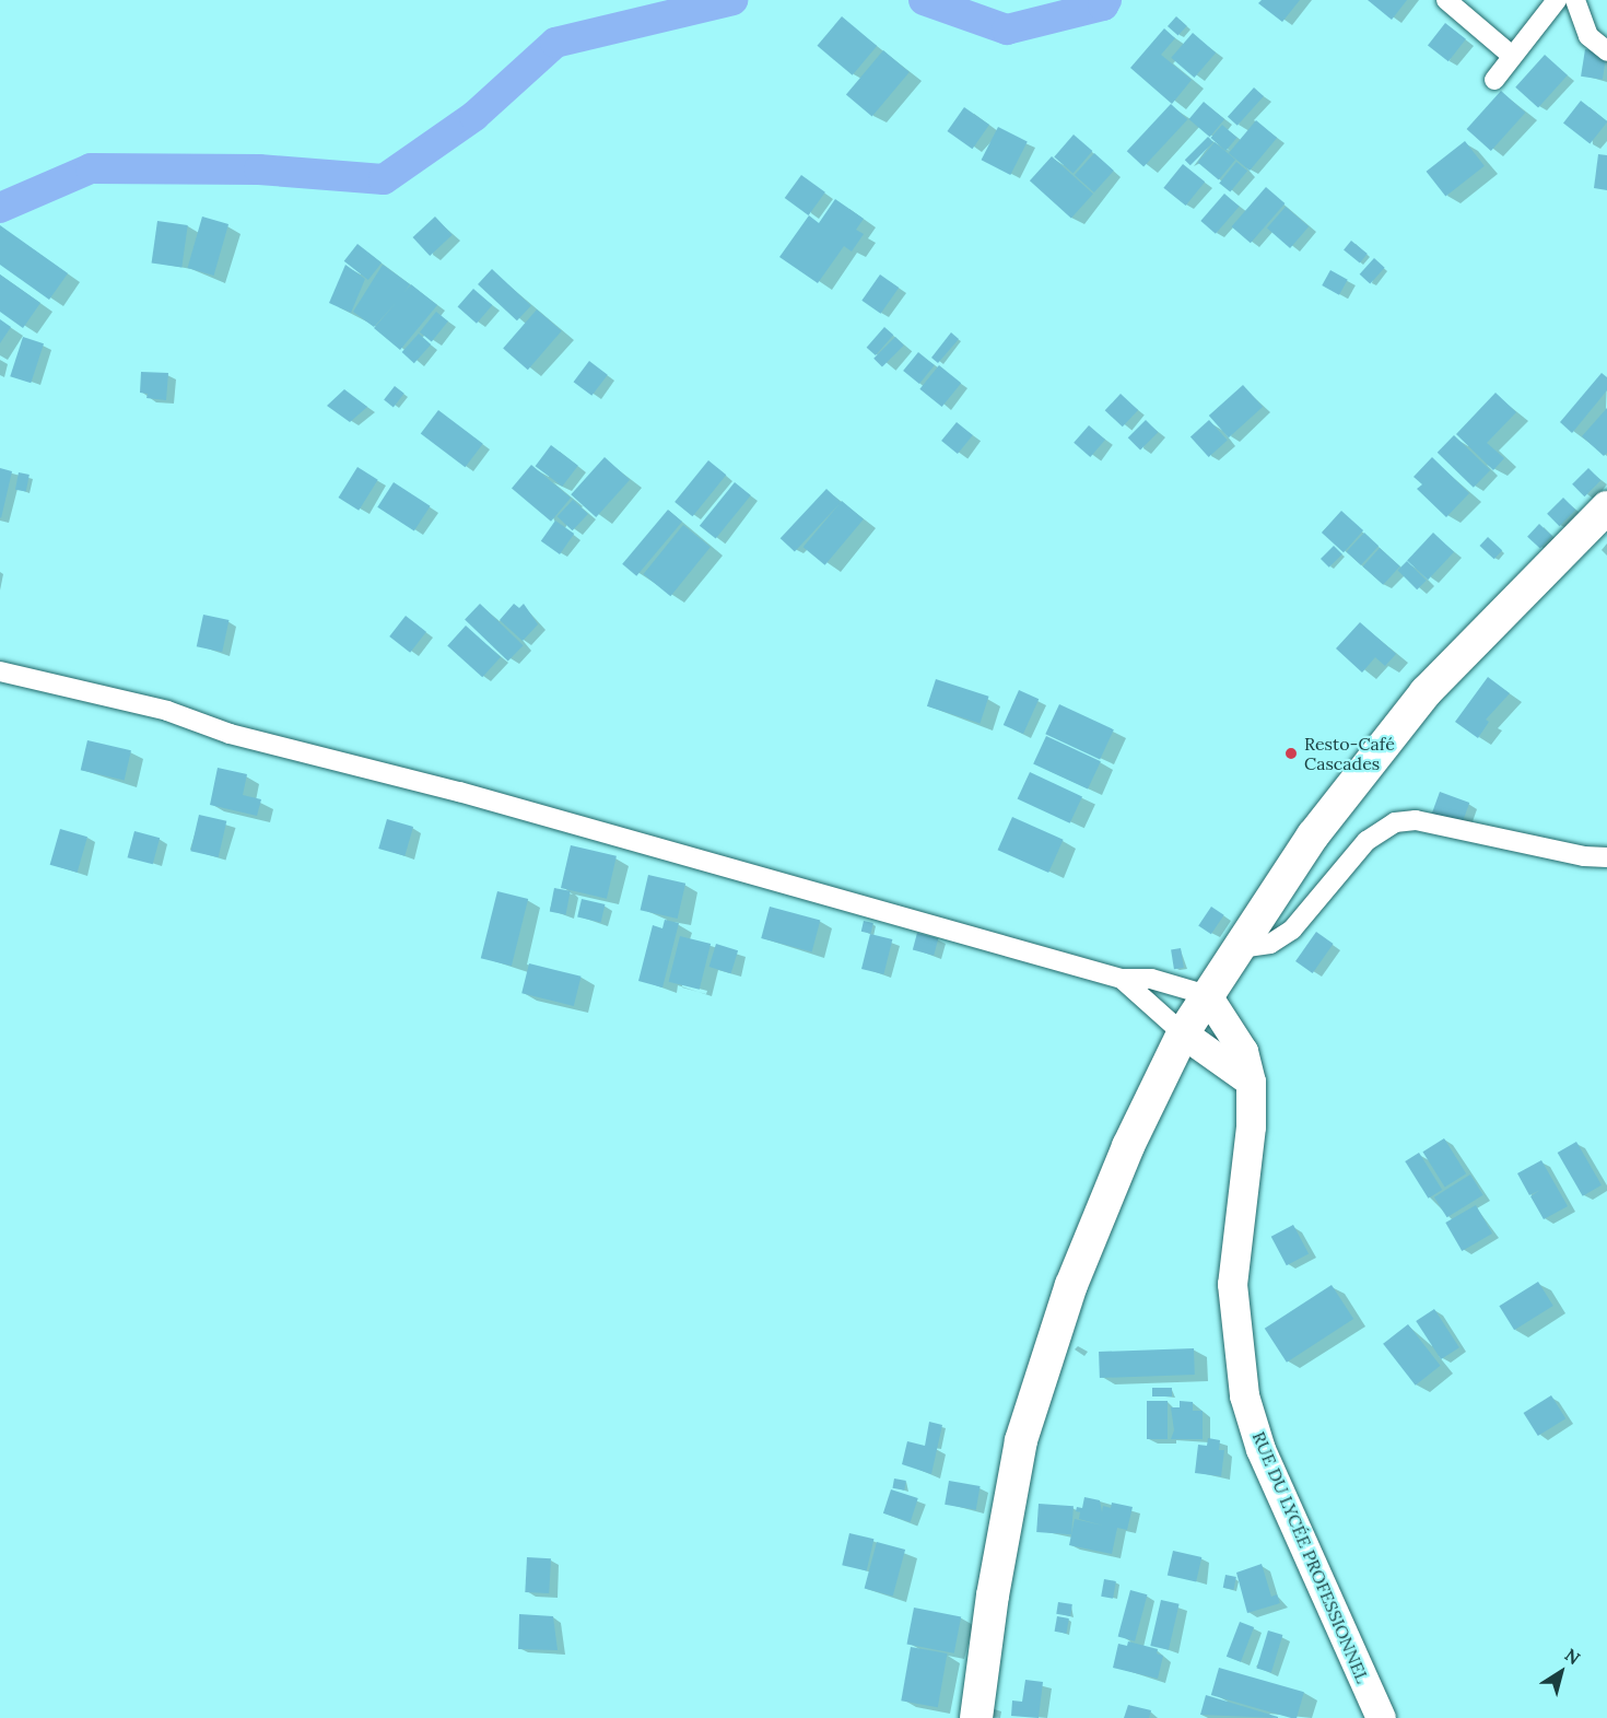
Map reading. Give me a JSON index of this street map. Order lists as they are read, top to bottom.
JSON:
{
  "streets": {
    "main road": ["RUE DU LYCÉE PROFESSIONNEL"]
  },
  "places": ["Resto-Café Cascades"],
  "north": "top right"
}
